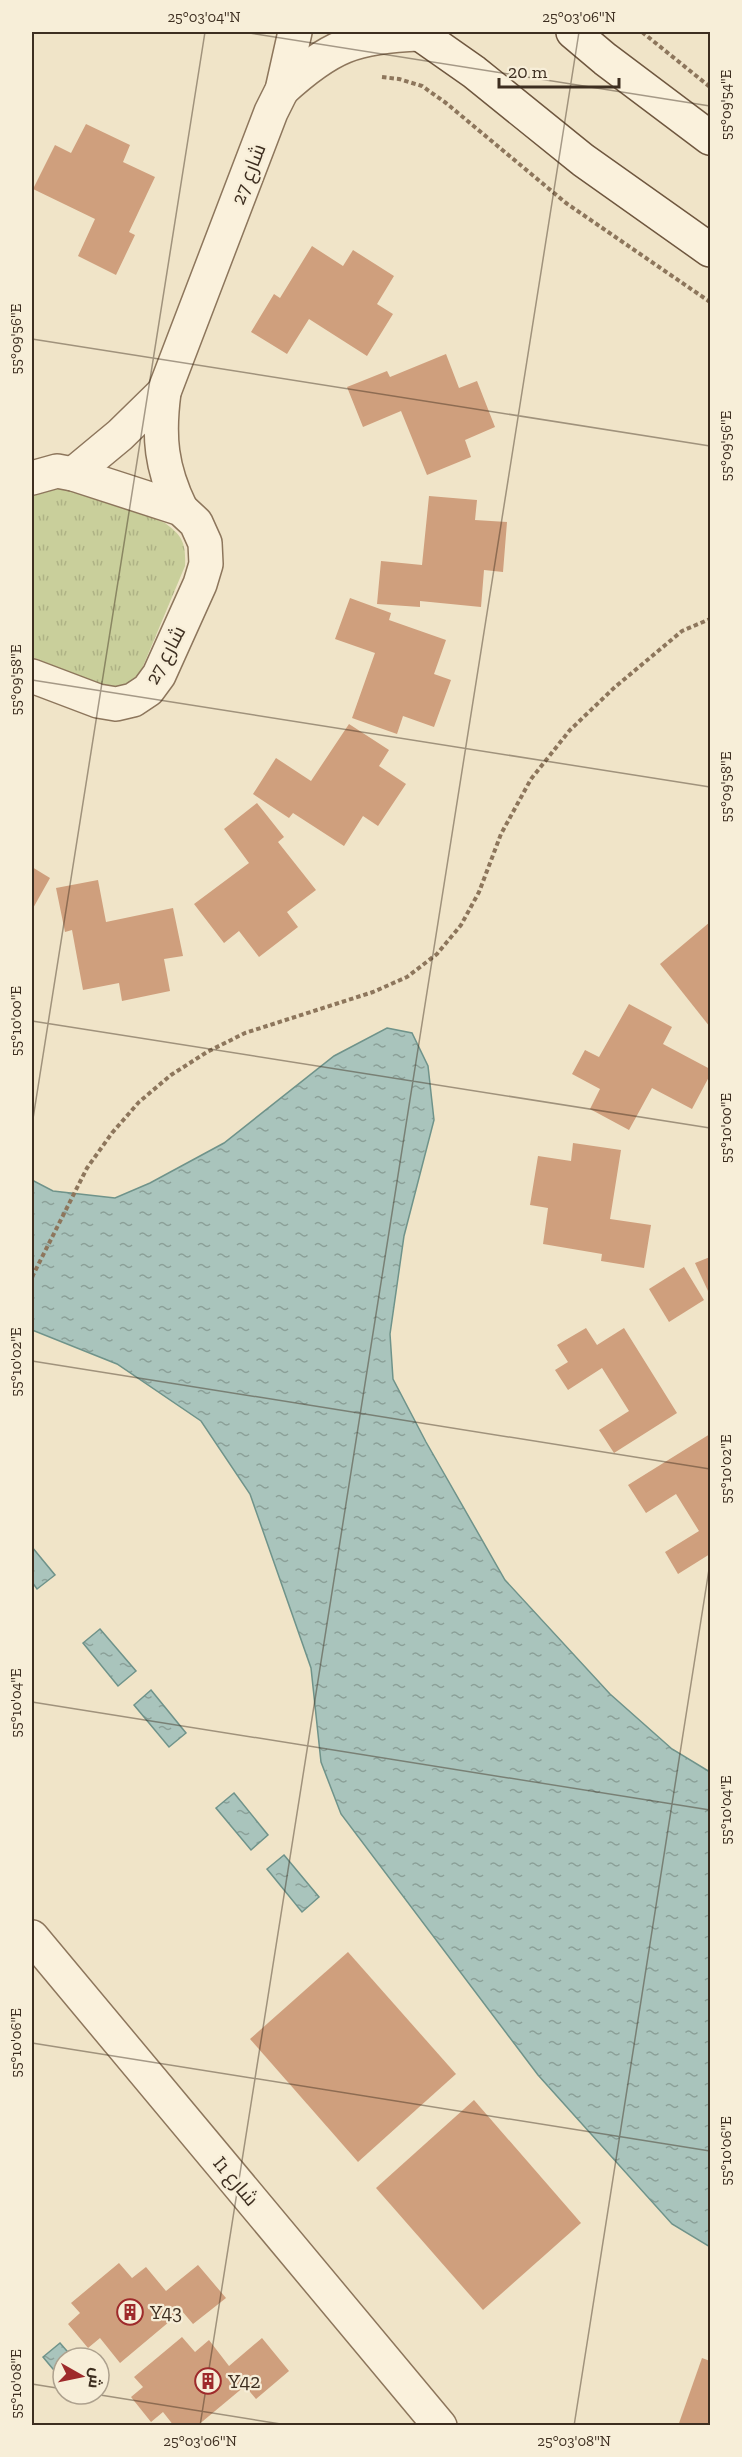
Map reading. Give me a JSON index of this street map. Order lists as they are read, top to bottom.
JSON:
{
  "streets": {
    "street": ["شارع 27", "I1 شارع"]
  },
  "places": {
    "building": ["Y43", "Y42"]
  },
  "scale_bar": "20 m",
  "north": "right",
  "coordinates": [
    "25°03'04\"N",
    "25°03'06\"N",
    "55°09'54\"E",
    "55°09'56\"E",
    "55°09'58\"E",
    "55°10'00\"E",
    "55°10'02\"E",
    "55°10'04\"E",
    "55°10'06\"E",
    "55°10'08\"E",
    "25°03'08\"N"
  ]
}
